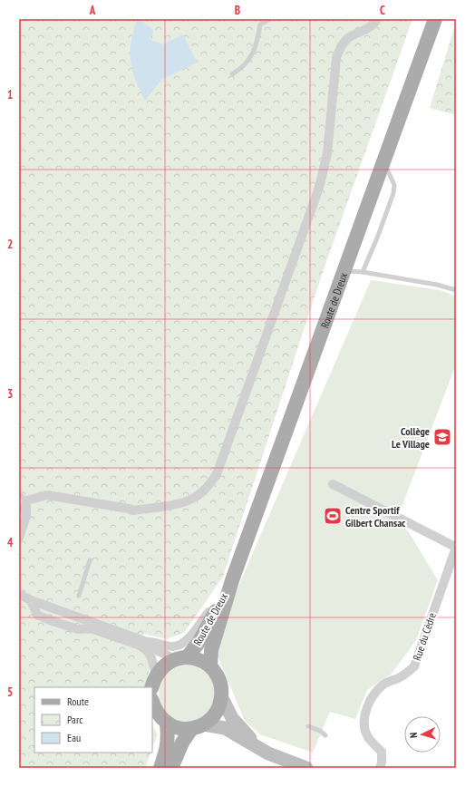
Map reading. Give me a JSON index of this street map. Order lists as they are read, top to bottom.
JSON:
{
  "streets": {
    "main road": ["Route de Dreux"],
    "street": ["Rue du Cèdre"]
  },
  "places": {
    "school or university": ["Collège Le Village"],
    "sports": ["Centre Sportif Gilbert Chansac"]
  },
  "legend": ["Route", "Parc", "Eau"],
  "north": "left",
  "grid": {
    "columns": ["A", "B", "C"],
    "rows": [
      "1",
      "2",
      "3",
      "4",
      "5"
    ]
  }
}
